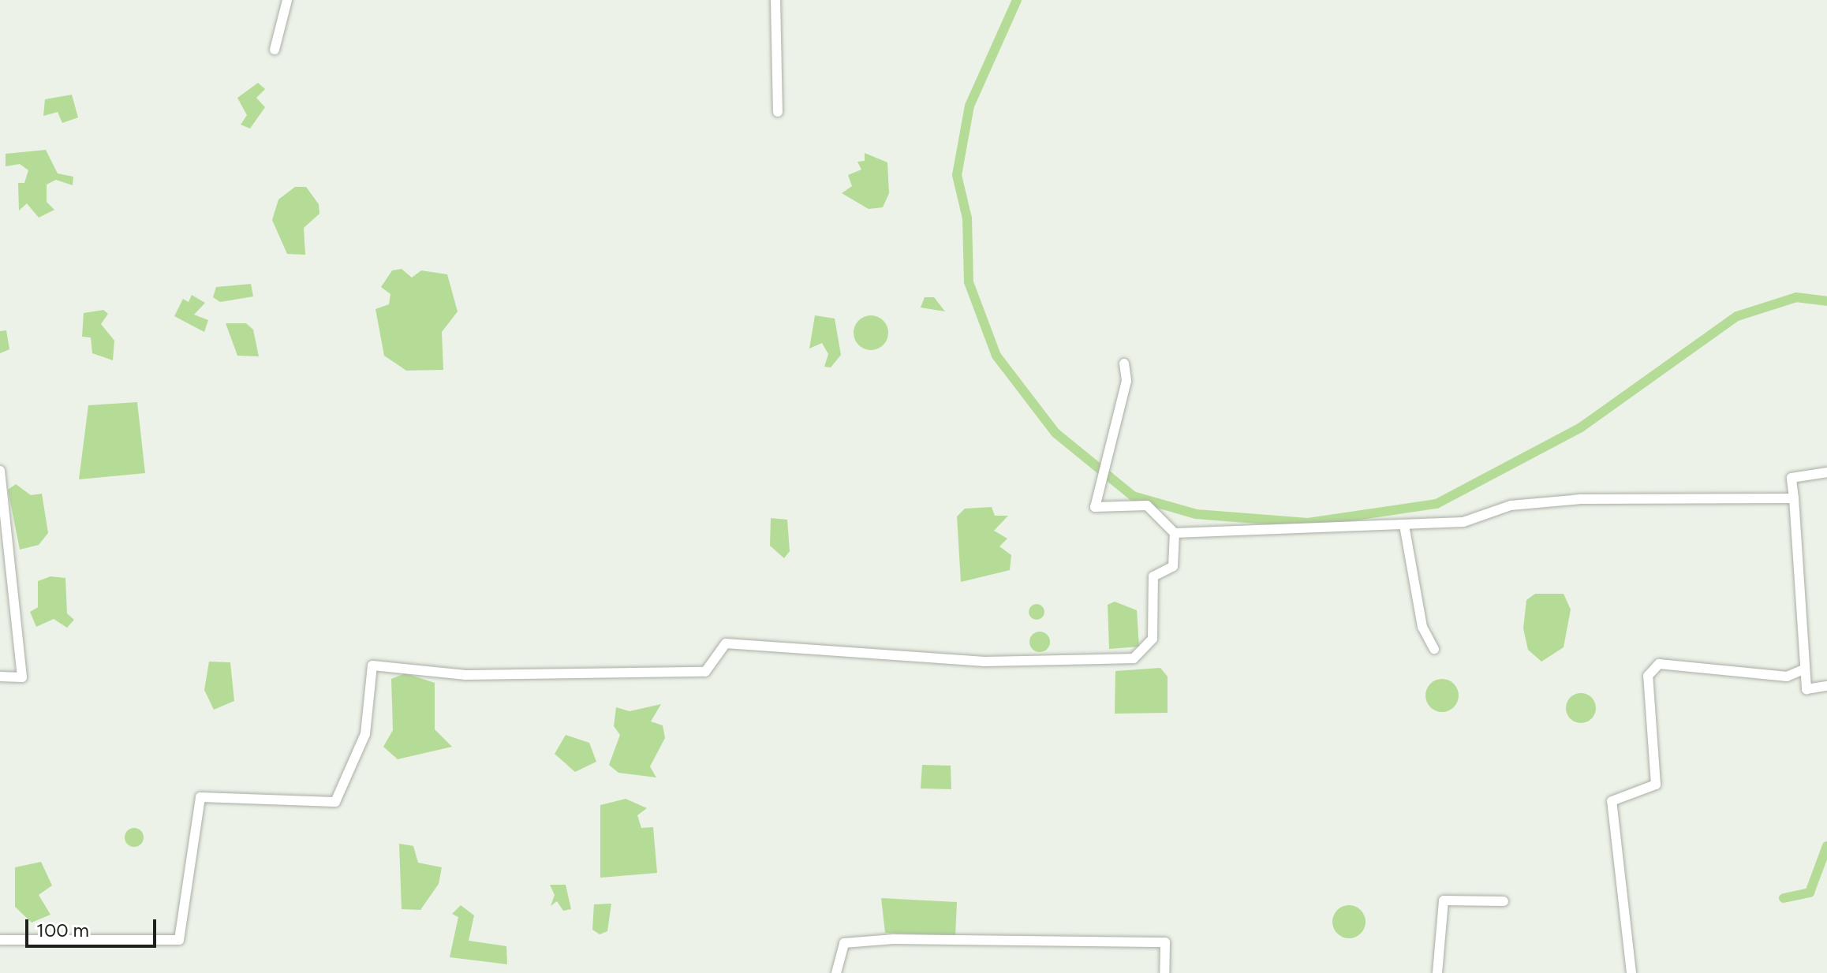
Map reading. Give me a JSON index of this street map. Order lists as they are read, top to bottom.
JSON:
{
  "scale_bar": "100 m"
}
